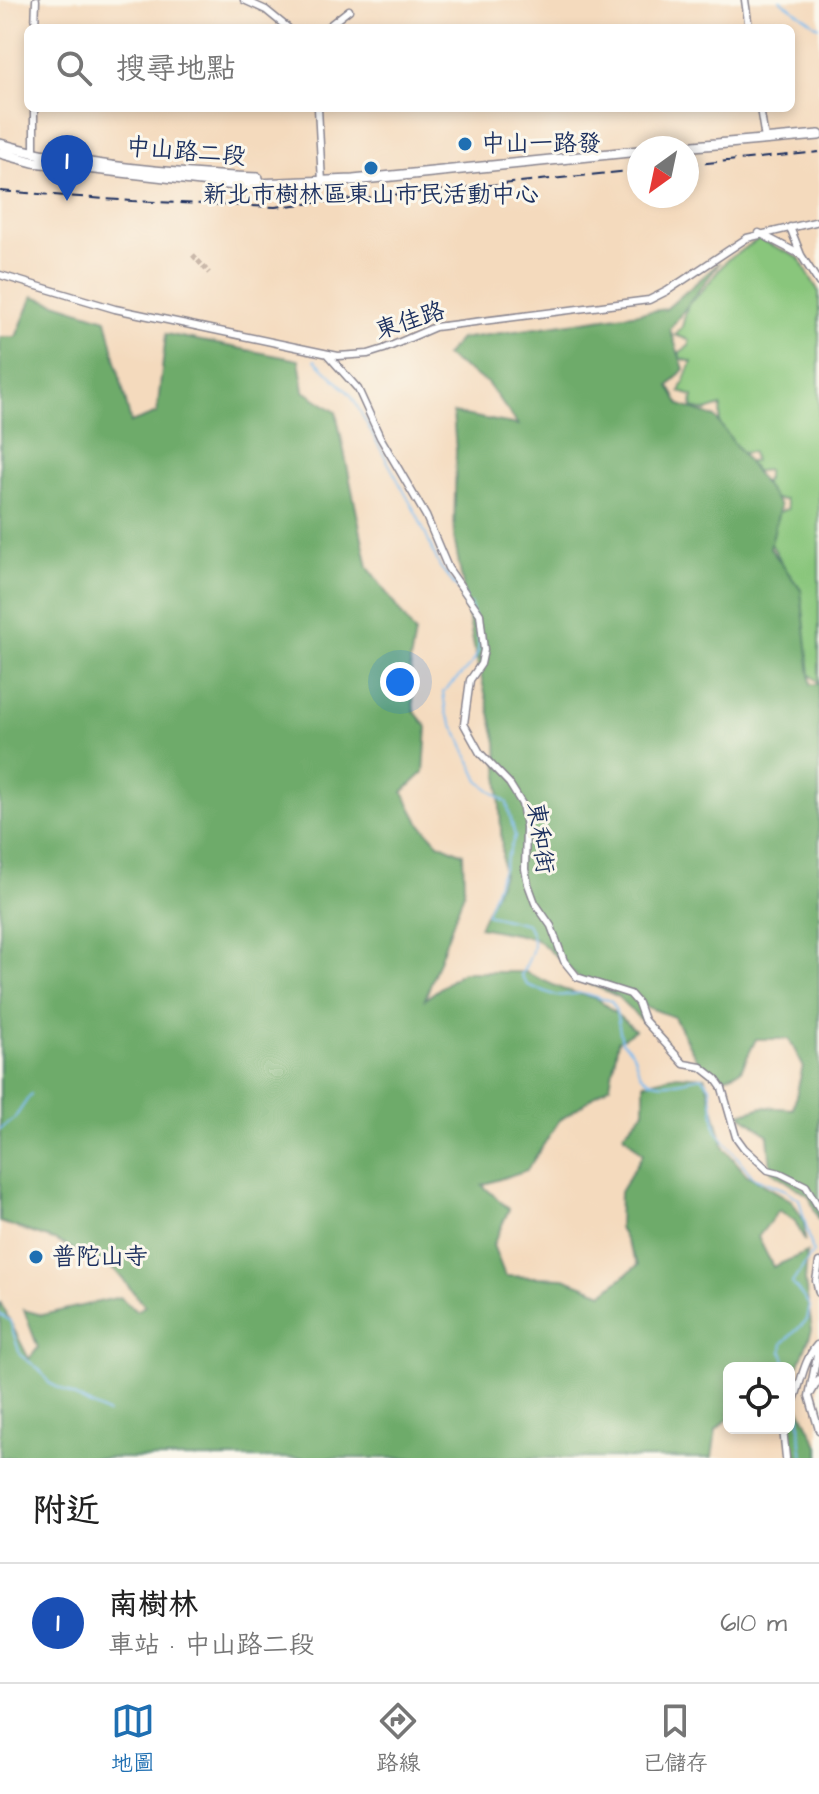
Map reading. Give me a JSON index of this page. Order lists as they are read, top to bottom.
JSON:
{
  "streets": {
    "main road": ["中山路二段"],
    "street": ["東佳路", "東和街"]
  },
  "crossings": [
    ["東佳路", "東和街"]
  ],
  "places": ["中山一路發", "新北市樹林區東山市民活動中心", "普陀山寺"],
  "north": "bottom left",
  "page": {
    "search": "搜尋地點",
    "pins": "1",
    "heading": "附近",
    "list": [
      {
        "mark": "1",
        "name": "南樹林",
        "note": "車站 · 中山路二段",
        "value": "610 m"
      }
    ],
    "nav": ["地圖", "路線", "已儲存"]
  }
}
